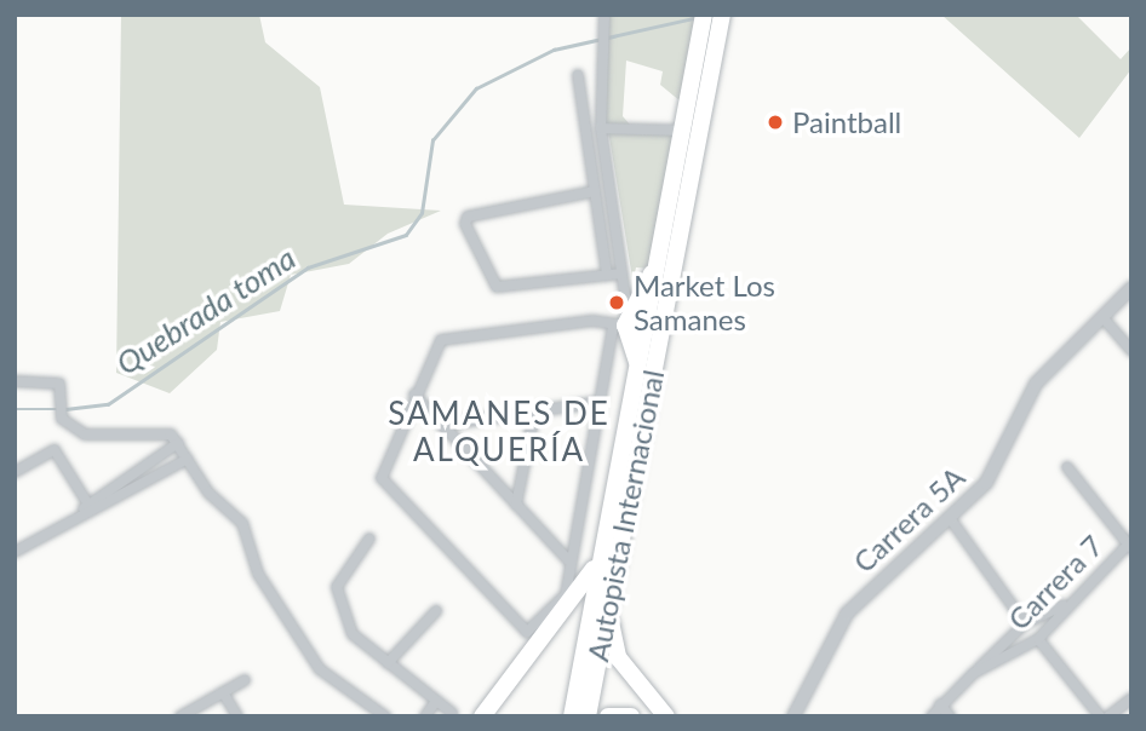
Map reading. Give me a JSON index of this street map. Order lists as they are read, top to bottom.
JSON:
{
  "streets": {
    "highway": ["Autopista Internacional"],
    "street": ["Carrera 5A", "Carrera 7"]
  },
  "districts": ["SAMANES DE ALQUERÍA"],
  "water": ["Quebrada toma"],
  "places": ["Paintball", "Market Los Samanes"]
}
